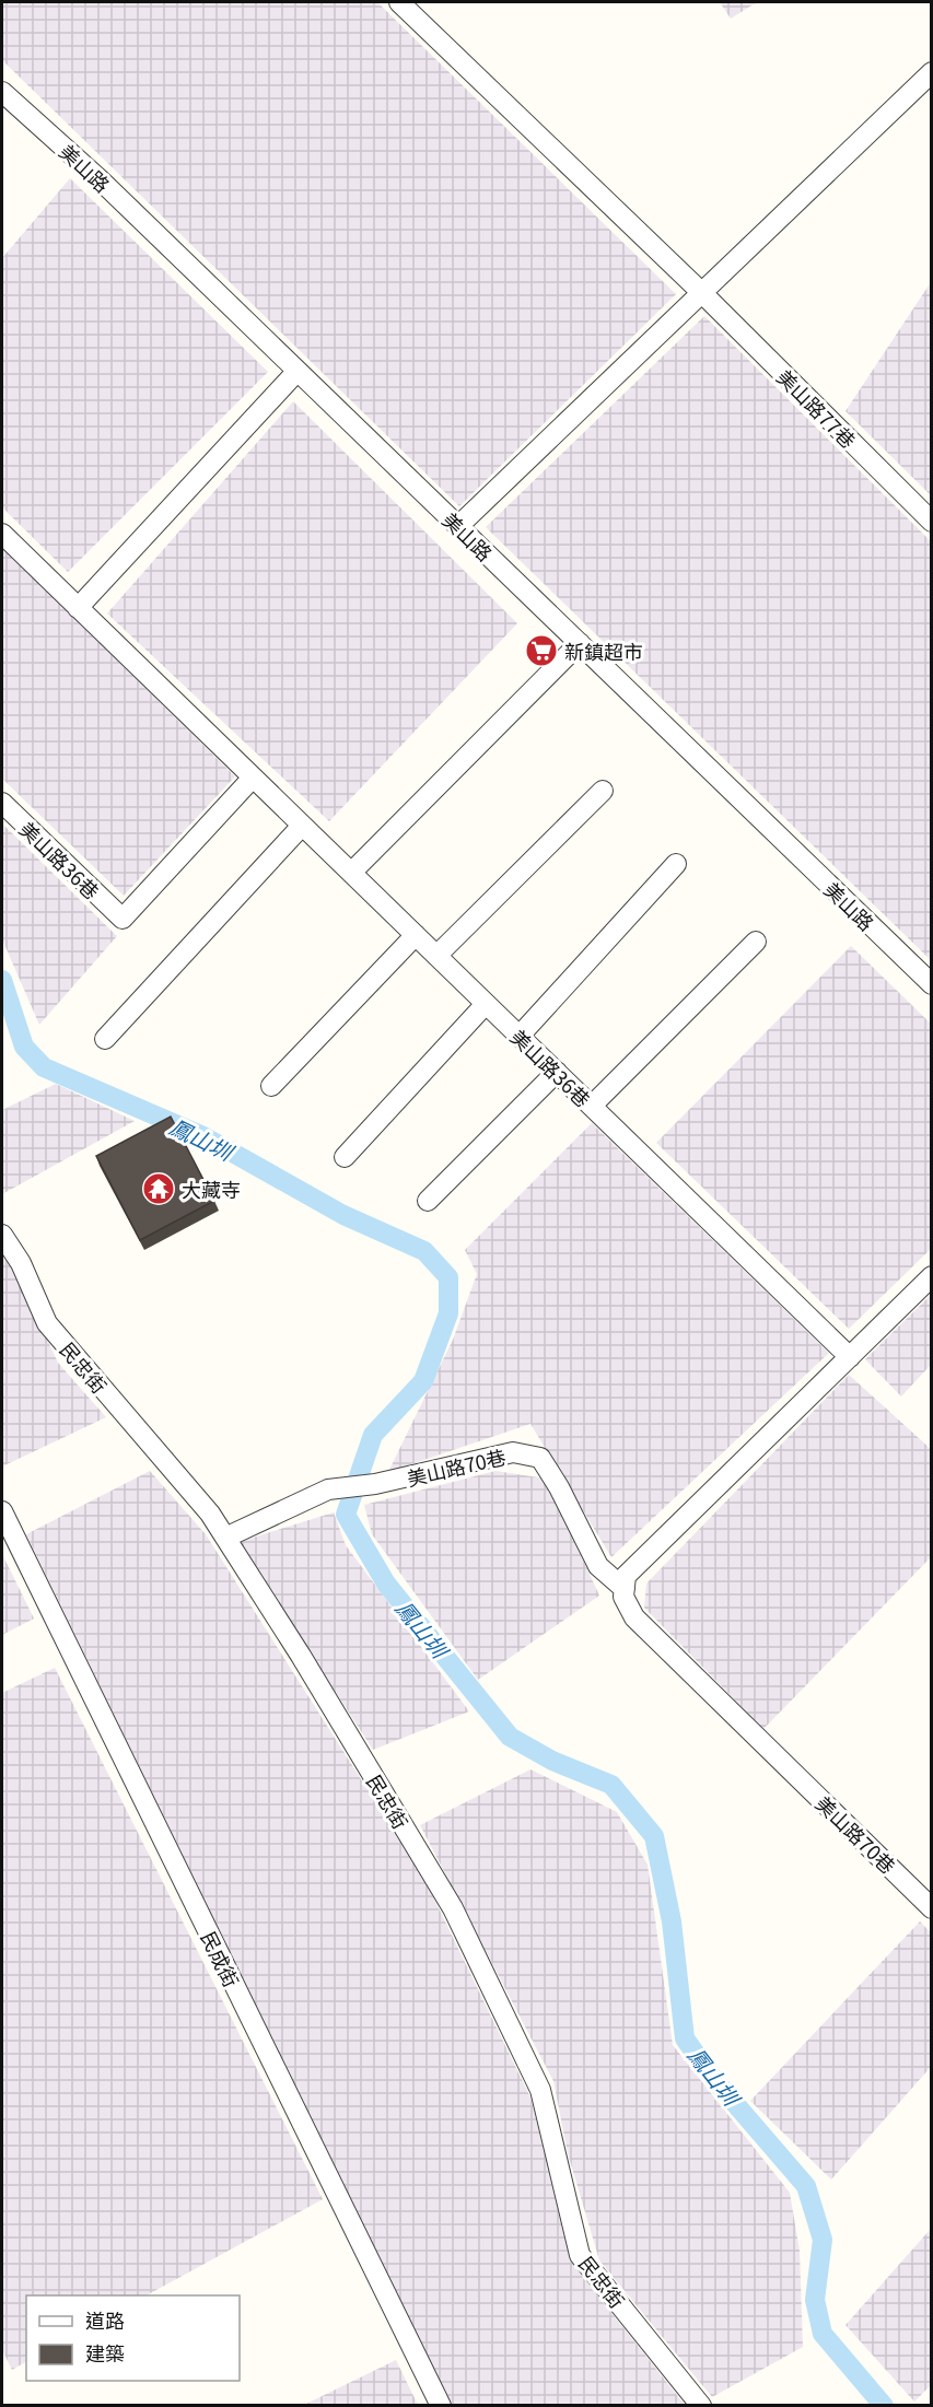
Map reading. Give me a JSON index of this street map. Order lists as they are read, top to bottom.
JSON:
{
  "streets": {
    "street": [
      "美山路",
      "美山路77巷",
      "美山路36巷",
      "民忠街",
      "美山路70巷",
      "民成街"
    ]
  },
  "crossings": [
    ["民忠街", "美山路70巷"]
  ],
  "water": ["鳳山圳"],
  "places": {
    "supermarket": ["新鎮超市"],
    "temple": ["大藏寺"]
  },
  "legend": ["道路", "建築"]
}
